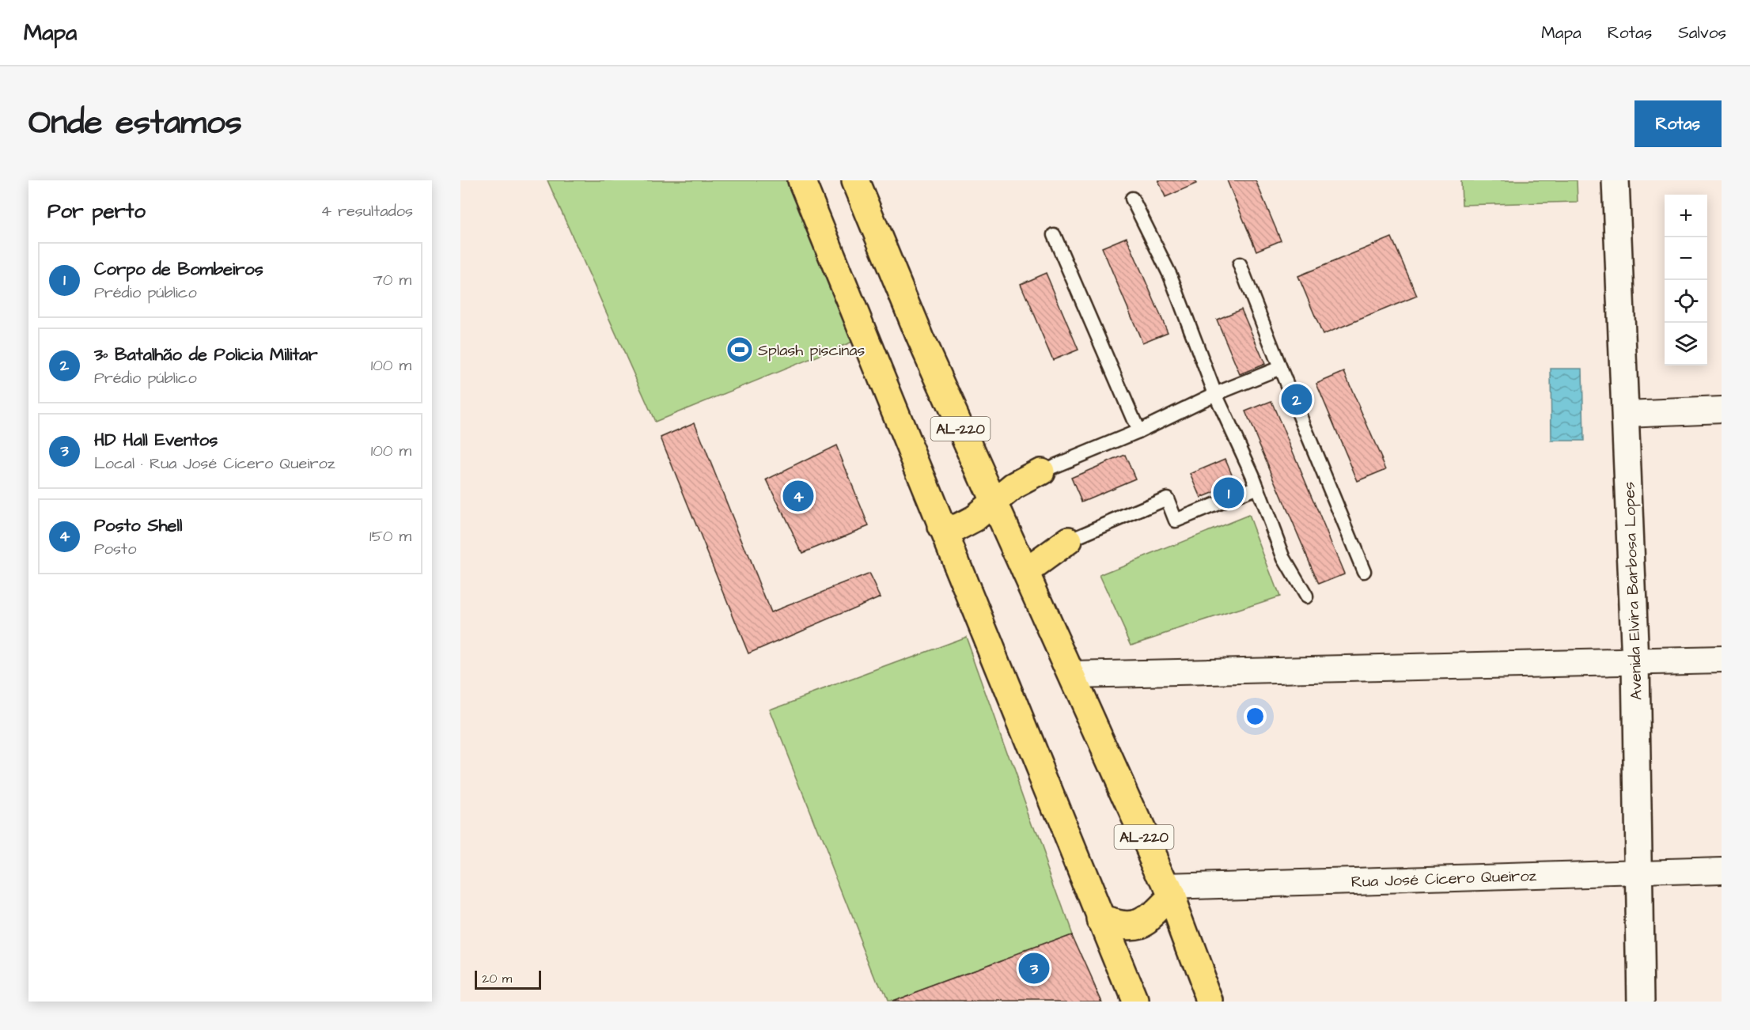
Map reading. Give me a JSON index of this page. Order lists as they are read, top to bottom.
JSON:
{
  "streets": {
    "highway": ["AL-220"],
    "street": ["Avenida Elvira Barbosa Lopes", "Rua José Cícero Queiroz"]
  },
  "crossings": [
    ["AL-220", "Rua José Cícero Queiroz"],
    ["Avenida Elvira Barbosa Lopes", "Rua José Cícero Queiroz"]
  ],
  "places": {
    "sports": ["Splash piscinas"]
  },
  "scale_bar": "20 m",
  "page": {
    "header": "Mapa",
    "nav": ["Mapa", "Rotas", "Salvos"],
    "title": "Onde estamos",
    "buttons": "Rotas",
    "heading": ["Por perto", "4 resultados"],
    "map_buttons": ["+", "−"],
    "list": [
      {
        "mark": "1",
        "name": "Corpo de Bombeiros",
        "note": "Prédio público",
        "value": "70 m"
      },
      {
        "mark": "2",
        "name": "3º Batalhão de Policia Militar",
        "note": "Prédio público",
        "value": "100 m"
      },
      {
        "mark": "3",
        "name": "HD Hall Eventos",
        "note": "Local · Rua José Cícero Queiroz",
        "value": "100 m"
      },
      {
        "mark": "4",
        "name": "Posto Shell",
        "note": "Posto",
        "value": "150 m"
      }
    ],
    "pins": [
      "2",
      "1",
      "4",
      "3"
    ],
    "scale": "20 m"
  }
}
